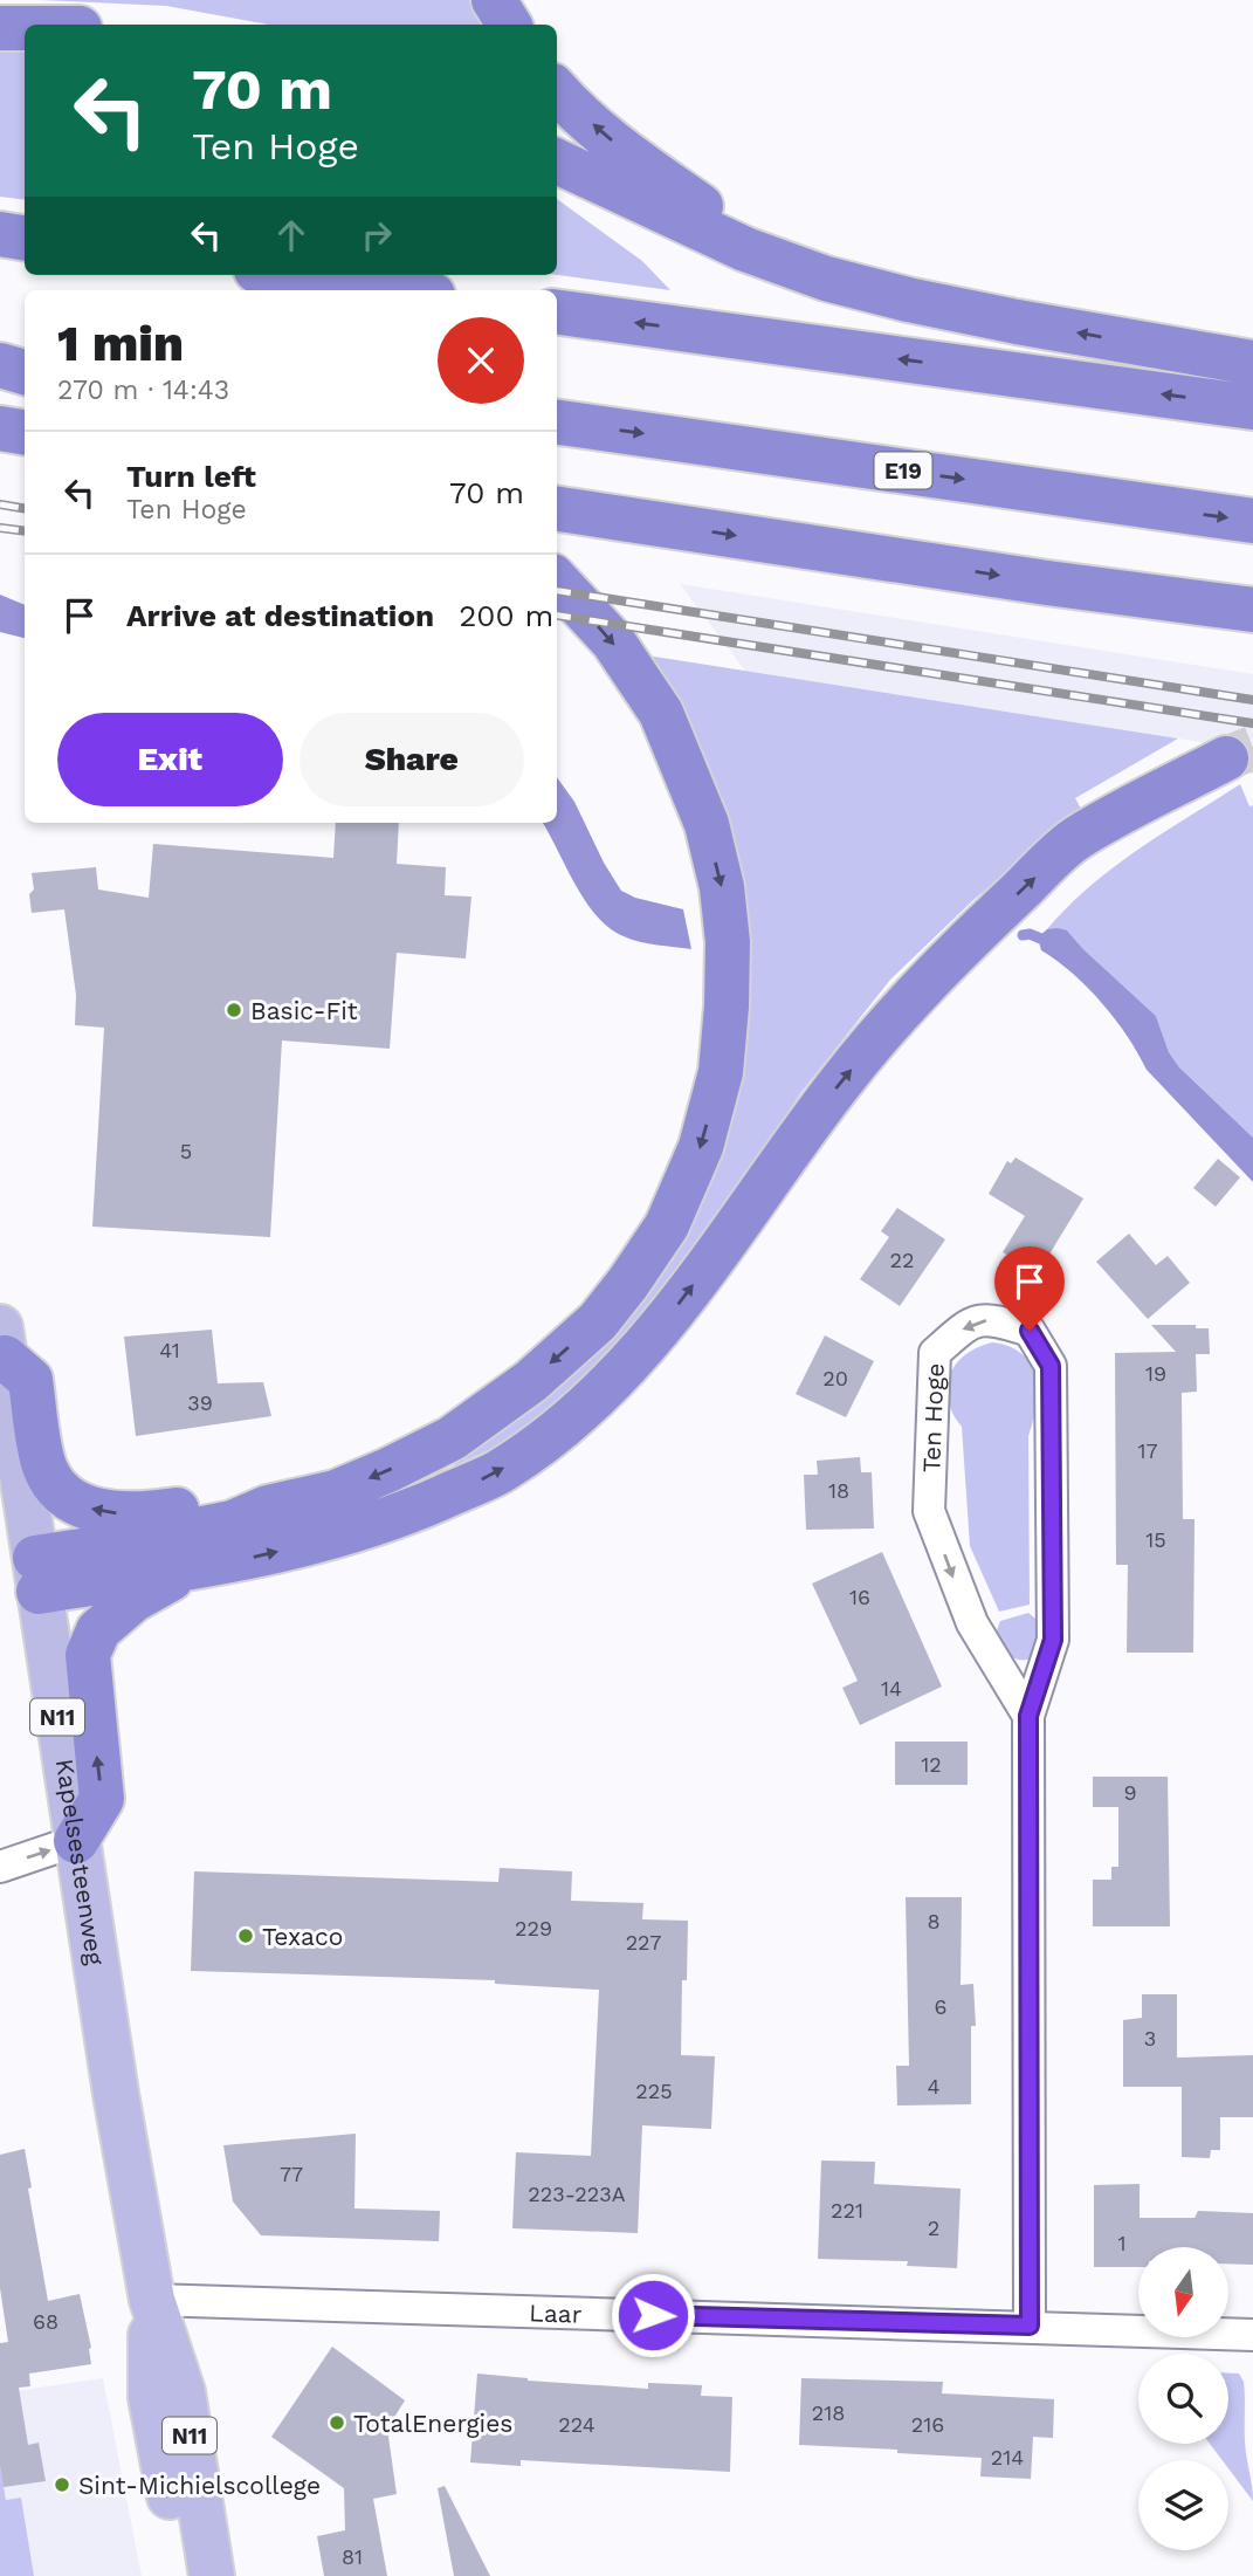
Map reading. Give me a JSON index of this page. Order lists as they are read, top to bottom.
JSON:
{
  "streets": {
    "highway": ["E19"],
    "main road": ["N11", "Kapelsesteenweg"],
    "street": ["Ten Hoge", "Laar"]
  },
  "crossings": [
    ["Ten Hoge", "Laar"],
    ["Kapelsesteenweg", "Laar"]
  ],
  "places": [
    "Basic-Fit",
    "Texaco",
    "TotalEnergies",
    "Sint-Michielscollege"
  ],
  "house_numbers": [
    "5",
    "22",
    "41",
    "19",
    "20",
    "39",
    "17",
    "18",
    "15",
    "16",
    "14",
    "12",
    "9",
    "8",
    "229",
    "227",
    "6",
    "3",
    "4",
    "225",
    "77",
    "223-223A",
    "221",
    "2",
    "1",
    "68",
    "218",
    "224",
    "216",
    "214",
    "81"
  ],
  "north": "bottom",
  "page": {
    "turn": ["70 m", "Ten Hoge"],
    "heading": ["1 min", "270 m · 14:43"],
    "list": [
      {
        "name": "Turn left",
        "note": "Ten Hoge",
        "value": "70 m"
      },
      {
        "name": "Arrive at destination",
        "value": "200 m"
      }
    ],
    "buttons": ["Exit", "Share"]
  }
}
